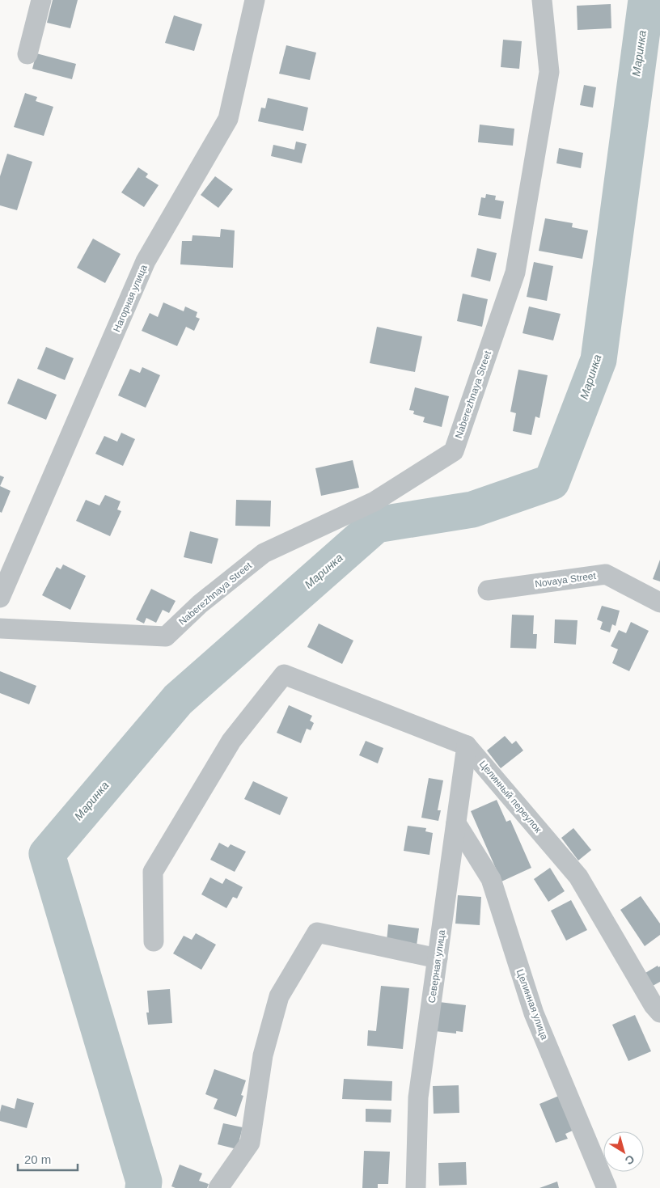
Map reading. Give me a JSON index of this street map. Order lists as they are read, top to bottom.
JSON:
{
  "streets": {
    "street": [
      "Нагорная улица",
      "Naberezhnaya Street",
      "Novaya Street",
      "Целинный переулок",
      "Северная улица",
      "Целинная улица"
    ]
  },
  "crossings": [
    ["Целинный переулок", "Северная улица"],
    ["Северная улица", "Целинная улица"]
  ],
  "water": ["Маринка"],
  "scale_bar": "20 m",
  "north": "bottom right"
}
